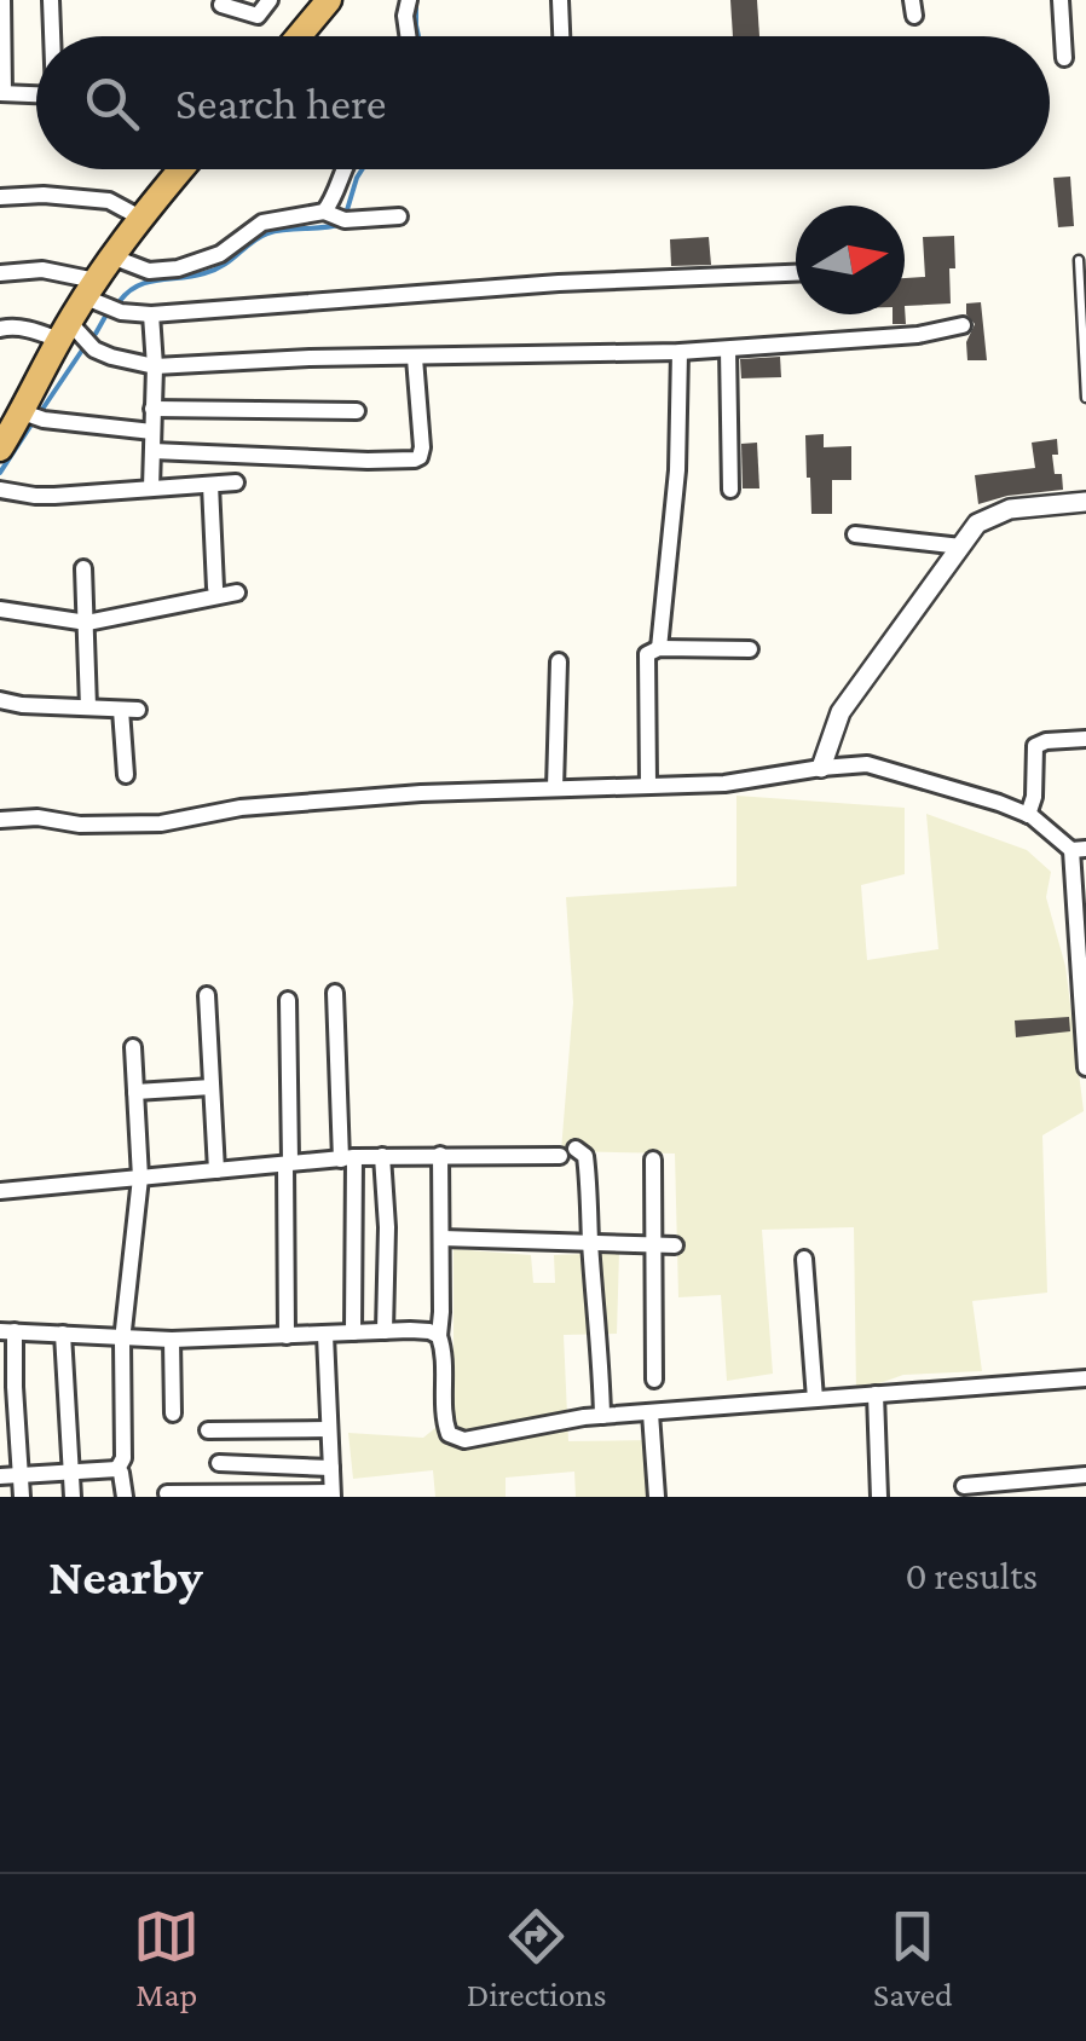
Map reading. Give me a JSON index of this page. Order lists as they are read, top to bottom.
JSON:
{
  "north": "right",
  "page": {
    "search": "Search here",
    "heading": ["Nearby", "0 results"],
    "nav": ["Map", "Directions", "Saved"]
  }
}
